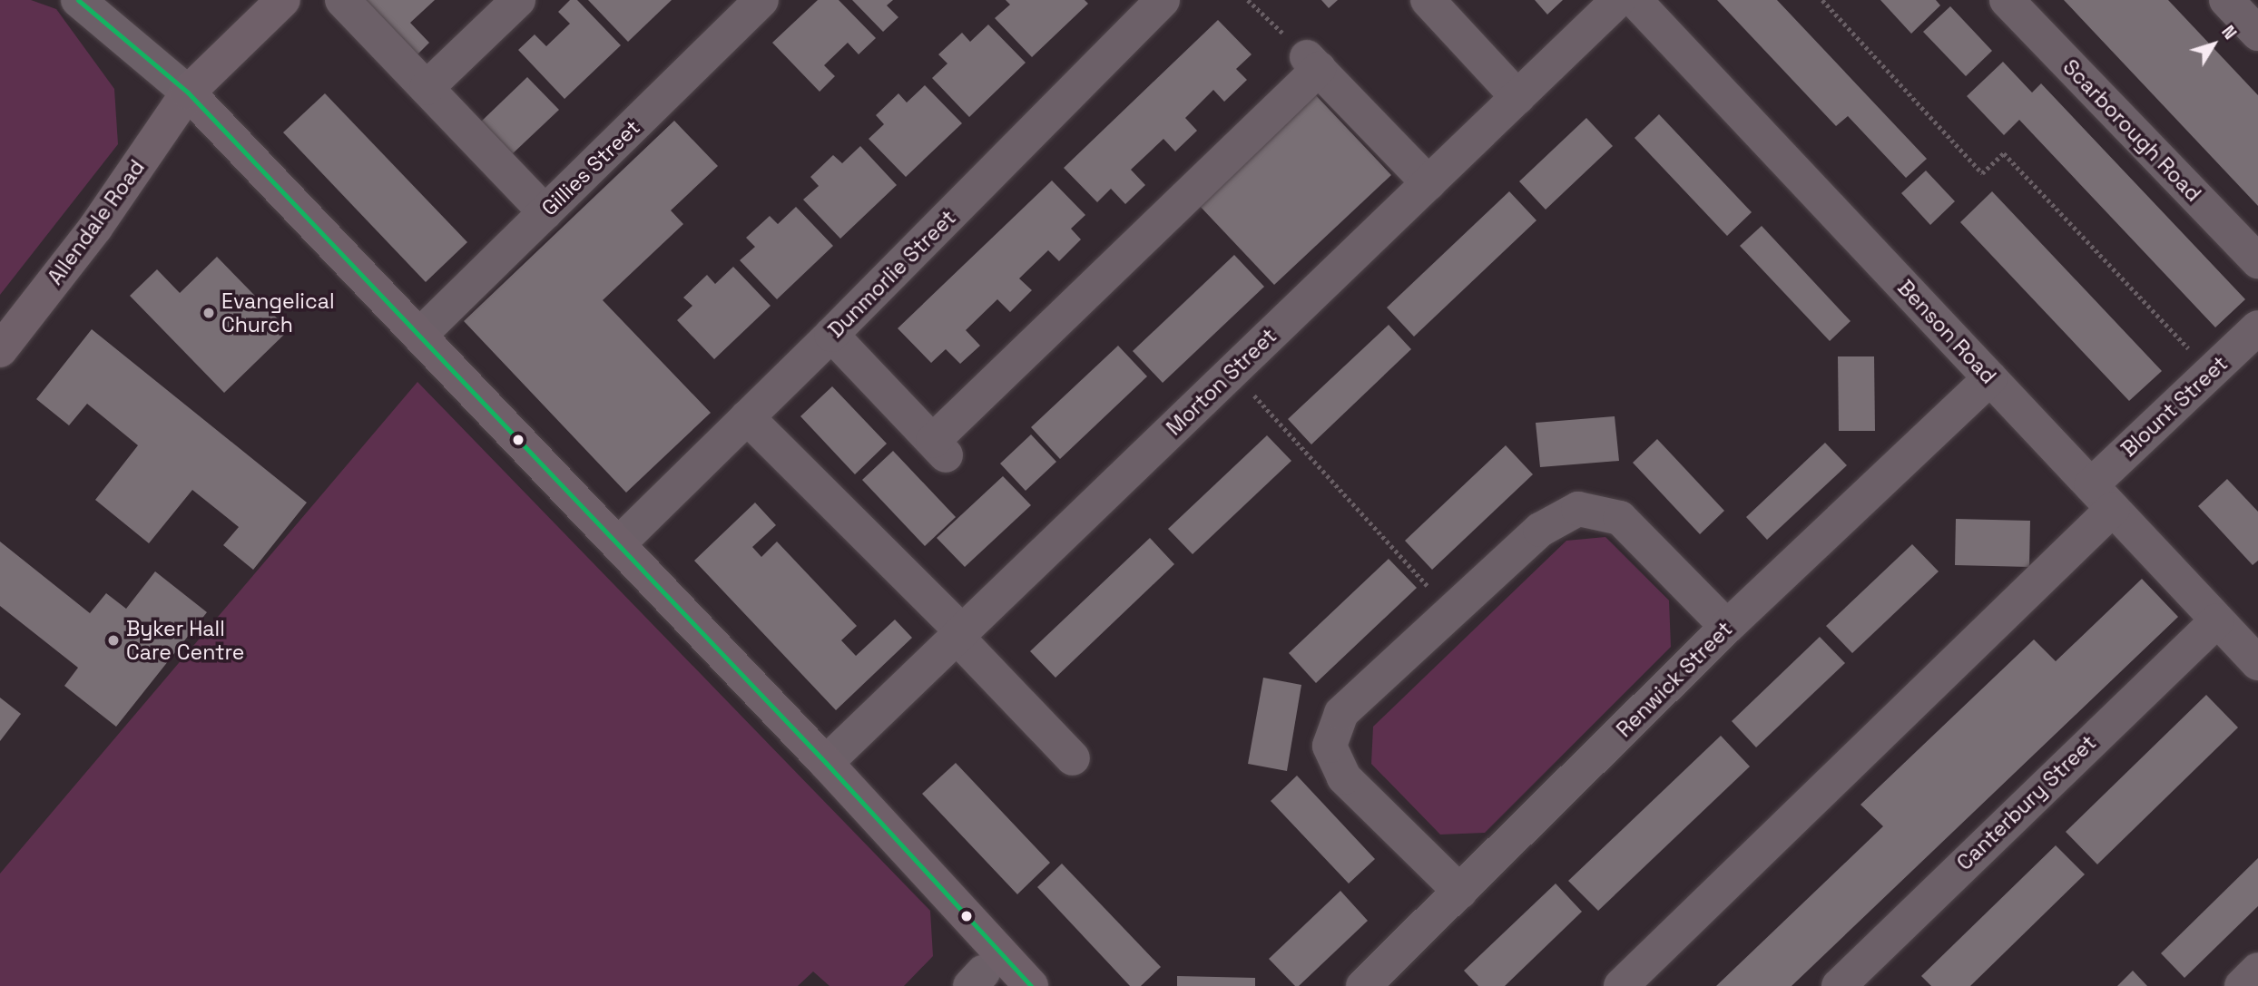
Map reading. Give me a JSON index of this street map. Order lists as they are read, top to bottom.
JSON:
{
  "streets": {
    "main road": ["Allendale Road"],
    "street": [
      "Scarborough Road",
      "Gillies Street",
      "Dunmorlie Street",
      "Benson Road",
      "Morton Street",
      "Blount Street",
      "Renwick Street",
      "Canterbury Street"
    ]
  },
  "crossings": [
    ["Benson Road", "Blount Street"],
    ["Benson Road", "Renwick Street"],
    ["Benson Road", "Canterbury Street"]
  ],
  "places": ["Evangelical Church", "Byker Hall Care Centre"],
  "north": "top right"
}
